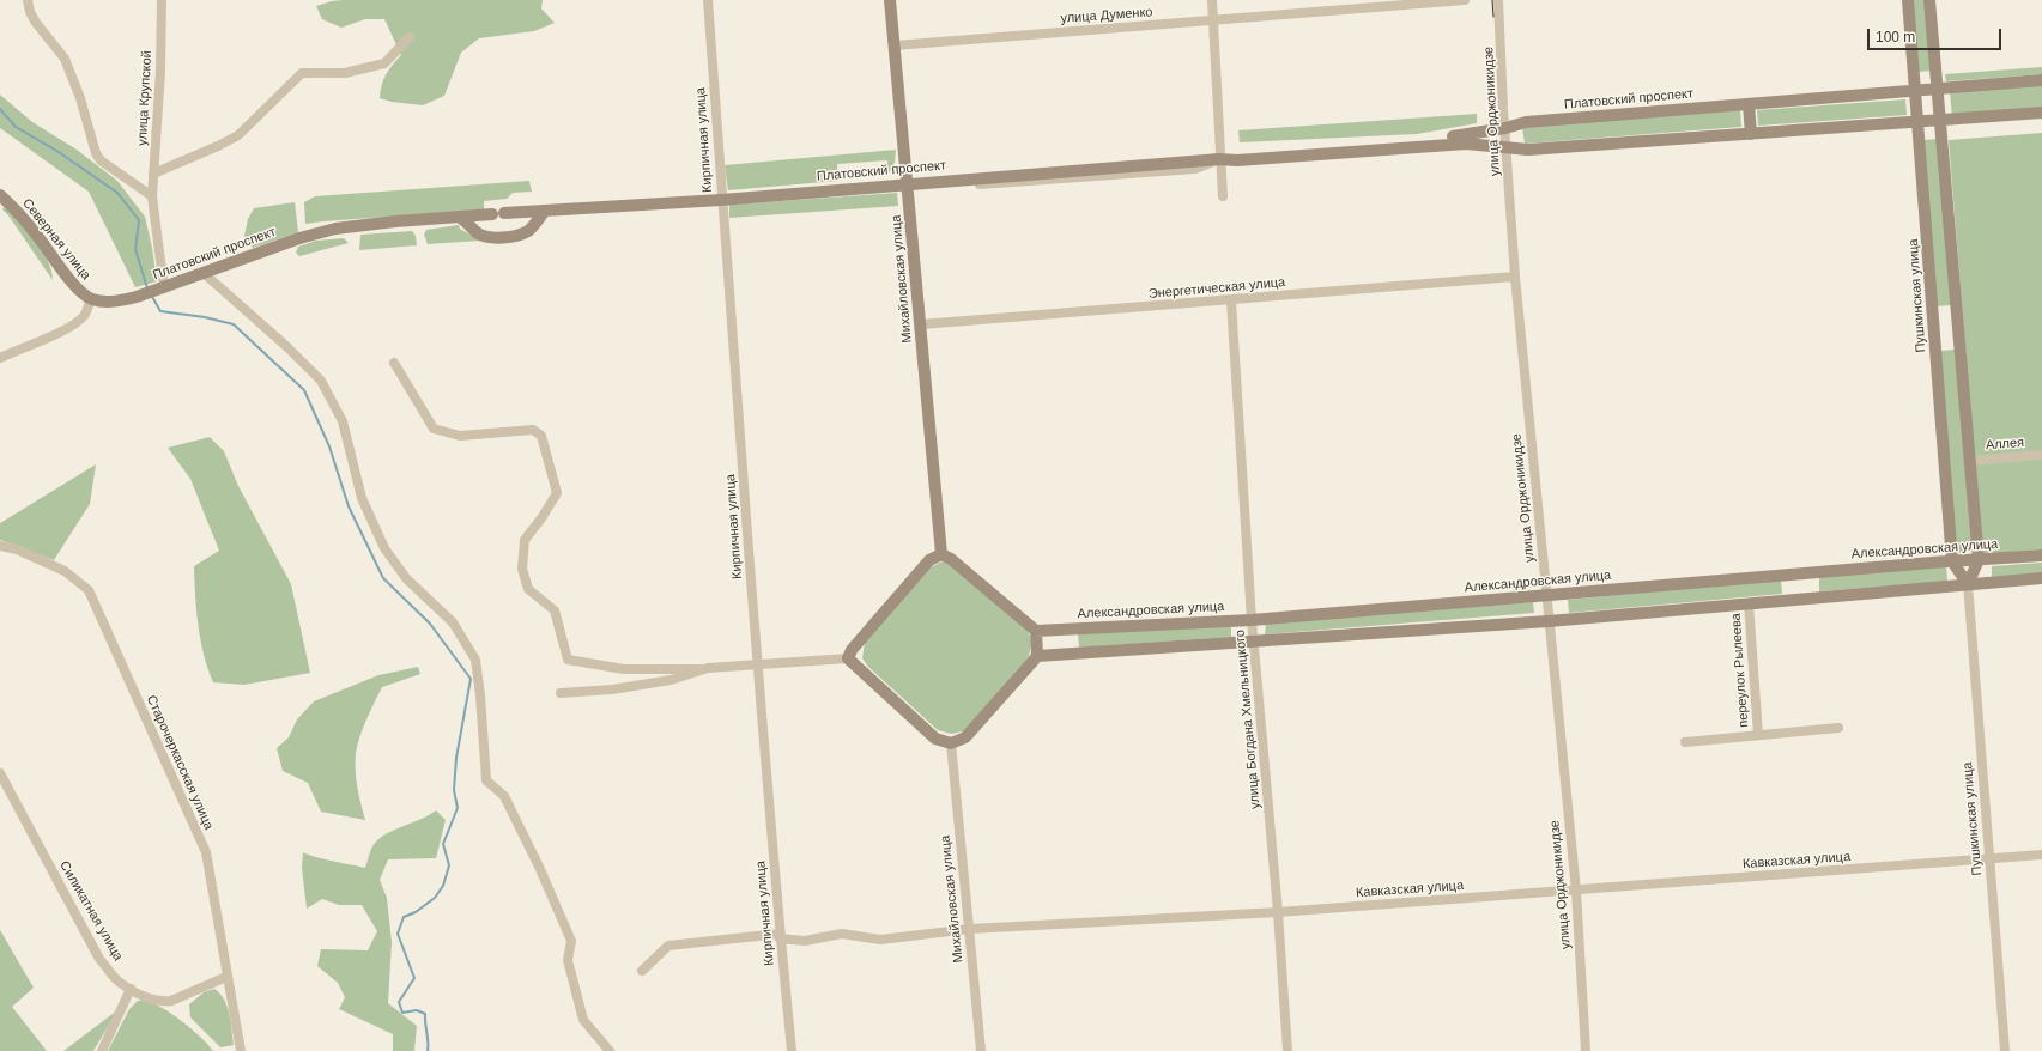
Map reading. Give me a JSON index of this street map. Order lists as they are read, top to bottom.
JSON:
{
  "streets": {
    "street": [
      "улица Думенко",
      "улица Крупской",
      "Платовский проспект",
      "улица Орджоникидзе",
      "Кирпичная улица",
      "Северная улица",
      "Михайловская улица",
      "Энергетическая улица",
      "Пушкинская улица",
      "Аллея",
      "Александровская улица",
      "переулок Рылеева",
      "улица Богдана Хмельницкого",
      "Старочеркасская улица",
      "Кавказская улица",
      "Силикатная улица"
    ]
  },
  "crossings": [
    ["улица Думенко", "Михайловская улица"],
    ["улица Крупской", "Платовский проспект"],
    ["Платовский проспект", "улица Орджоникидзе"],
    ["Платовский проспект", "Кирпичная улица"],
    ["Платовский проспект", "Северная улица"],
    ["Платовский проспект", "Михайловская улица"],
    ["Платовский проспект", "Пушкинская улица"],
    ["улица Орджоникидзе", "Энергетическая улица"],
    ["улица Орджоникидзе", "Александровская улица"],
    ["улица Орджоникидзе", "Кавказская улица"],
    ["Кирпичная улица", "Кавказская улица"],
    ["Михайловская улица", "Энергетическая улица"],
    ["Михайловская улица", "Кавказская улица"],
    ["Энергетическая улица", "улица Богдана Хмельницкого"],
    ["Пушкинская улица", "Аллея"],
    ["Пушкинская улица", "Александровская улица"],
    ["Пушкинская улица", "Кавказская улица"],
    ["Александровская улица", "улица Богдана Хмельницкого"],
    ["улица Богдана Хмельницкого", "Кавказская улица"],
    ["Старочеркасская улица", "Силикатная улица"]
  ],
  "scale_bar": "100 m"
}
